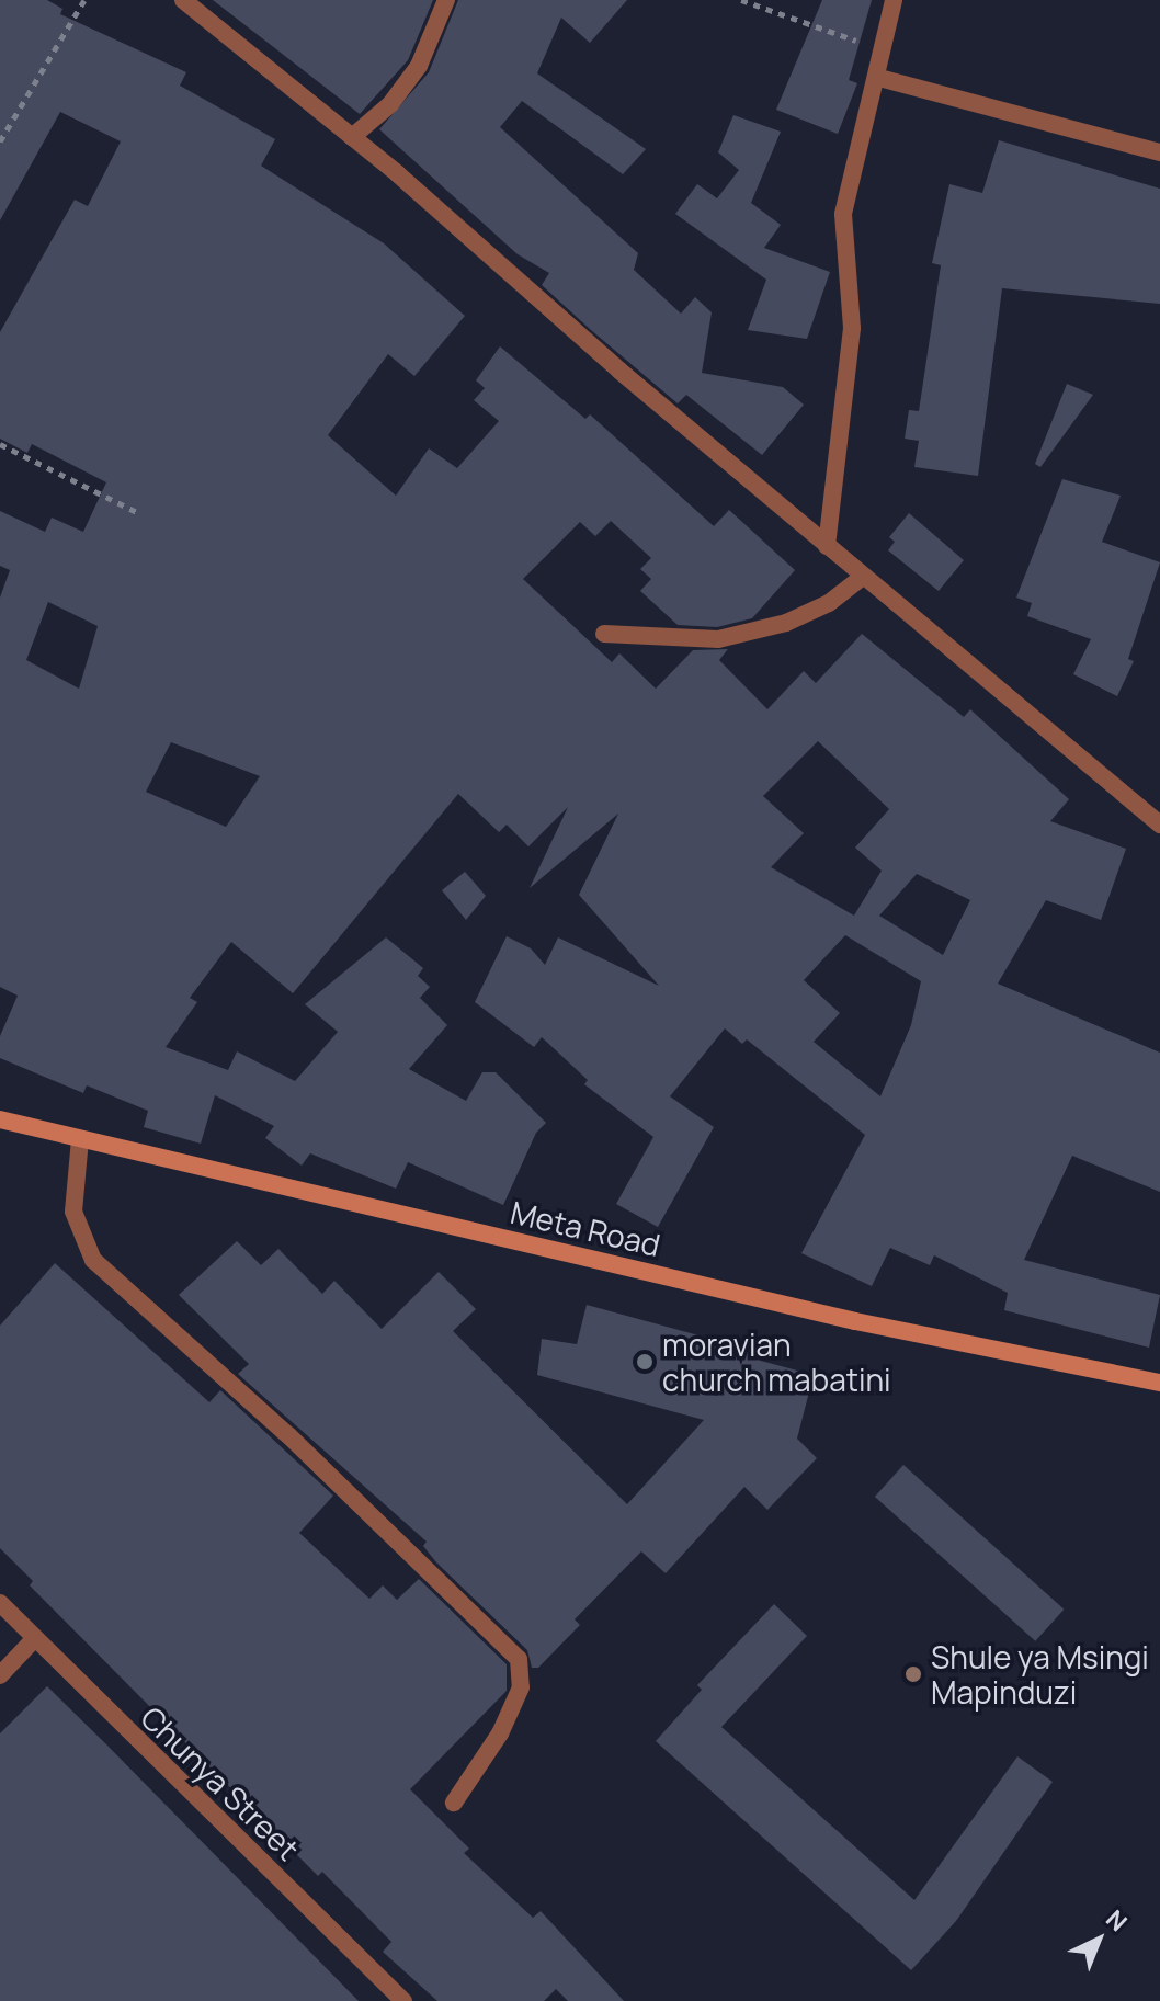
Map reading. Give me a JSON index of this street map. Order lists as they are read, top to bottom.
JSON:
{
  "streets": {
    "street": ["Meta Road", "Chunya Street"]
  },
  "places": ["moravian church mabatini", "Shule ya Msingi Mapinduzi"],
  "north": "top right"
}
